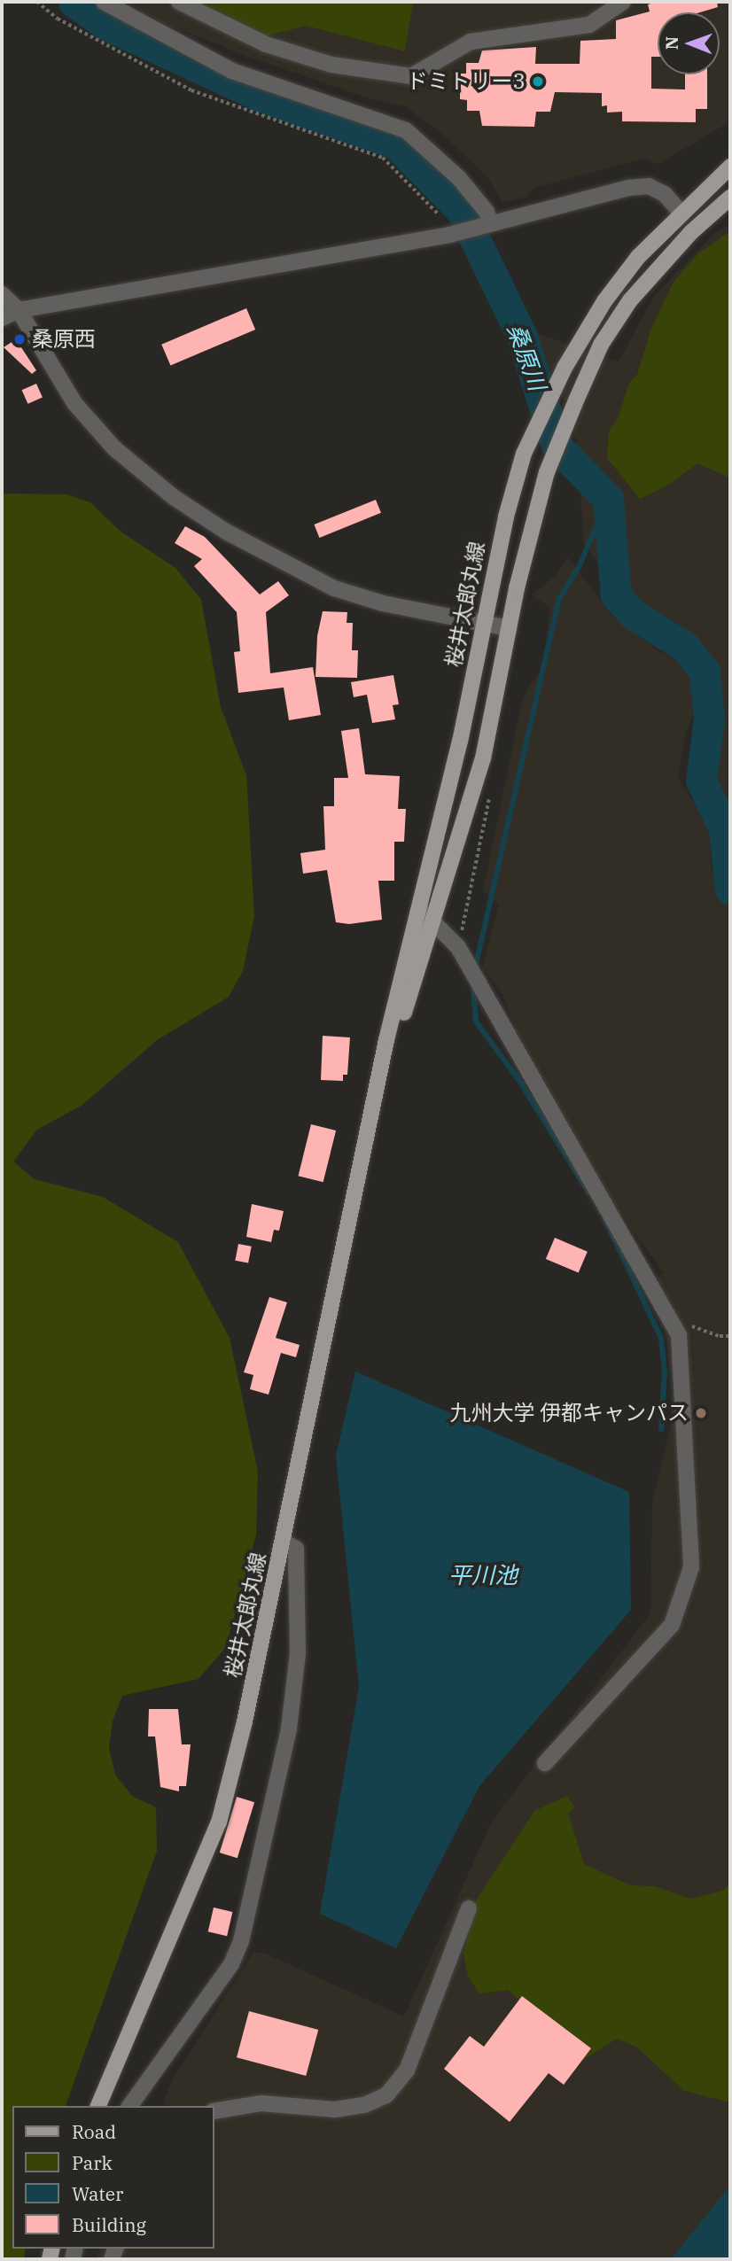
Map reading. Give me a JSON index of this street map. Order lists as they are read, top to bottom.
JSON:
{
  "streets": {
    "main road": ["桜井太郎丸線"]
  },
  "water": ["桑原川", "平川池"],
  "places": ["ドミトリー3", "桑原西", "九州大学 伊都キャンパス"],
  "legend": [
    "Road",
    "Park",
    "Water",
    "Building"
  ],
  "north": "left"
}
